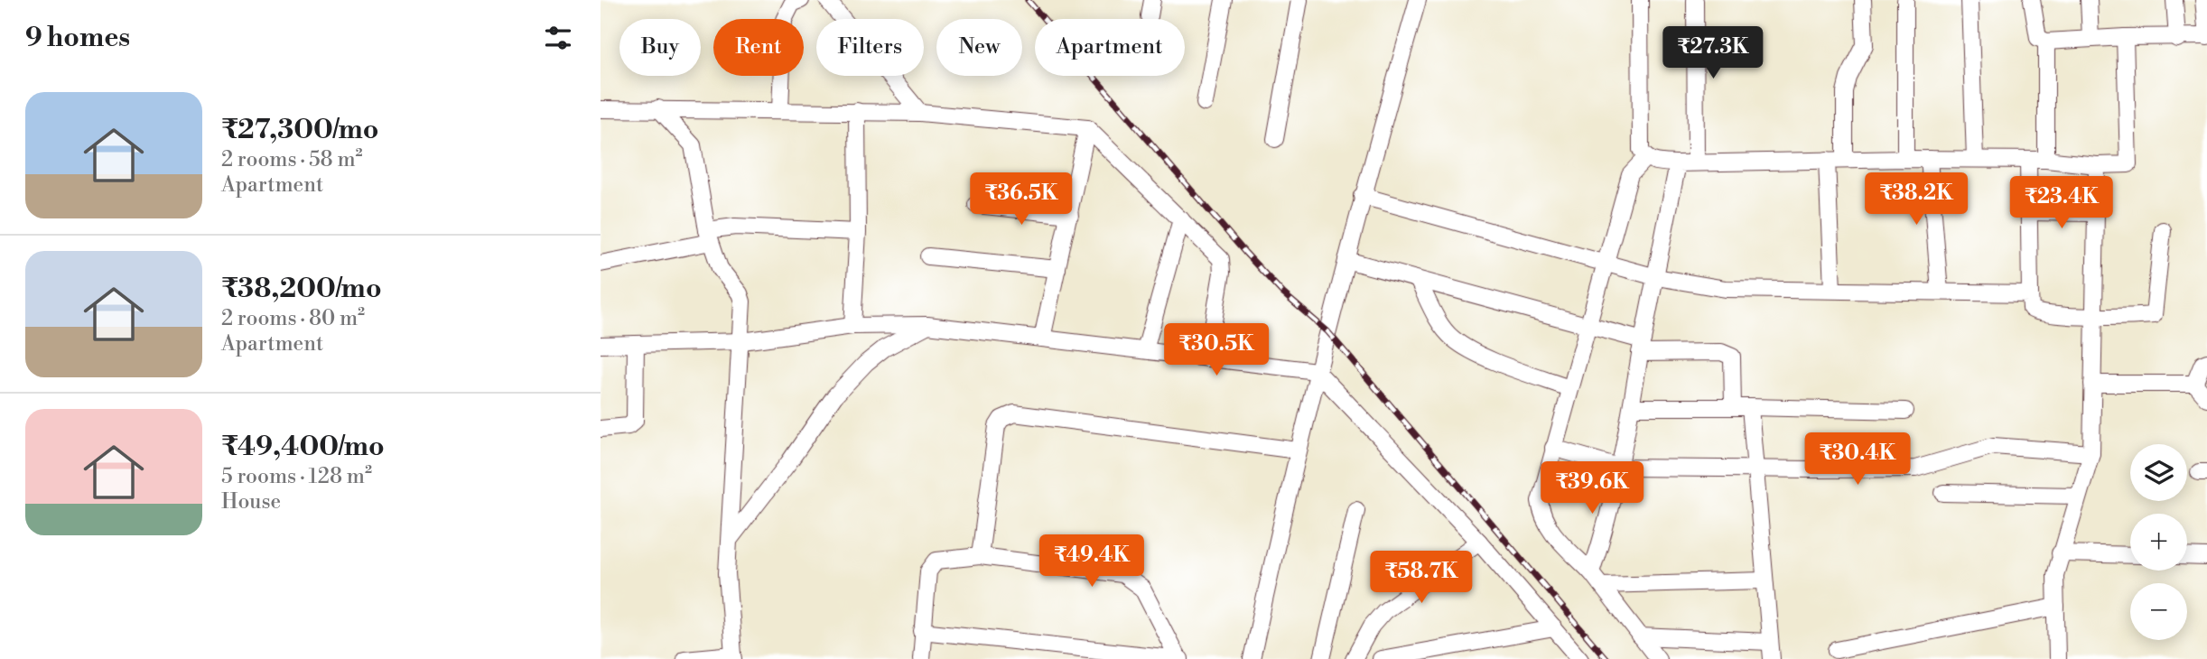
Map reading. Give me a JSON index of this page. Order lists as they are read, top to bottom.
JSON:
{
  "page": {
    "heading": "9 homes",
    "chip": [
      "Buy",
      "Rent",
      "Filters",
      "New",
      "Apartment"
    ],
    "price": [
      "₹27.3K",
      "₹36.5K",
      "₹38.2K",
      "₹23.4K",
      "₹30.5K",
      "₹30.4K",
      "₹39.6K",
      "₹49.4K",
      "₹58.7K"
    ],
    "list": [
      {
        "name": "₹27,300/mo",
        "note": "2 rooms · 58 m² · Apartment"
      },
      {
        "name": "₹38,200/mo",
        "note": "2 rooms · 80 m² · Apartment"
      },
      {
        "name": "₹49,400/mo",
        "note": "5 rooms · 128 m² · House"
      }
    ],
    "map_buttons": ["+", "−"]
  }
}
